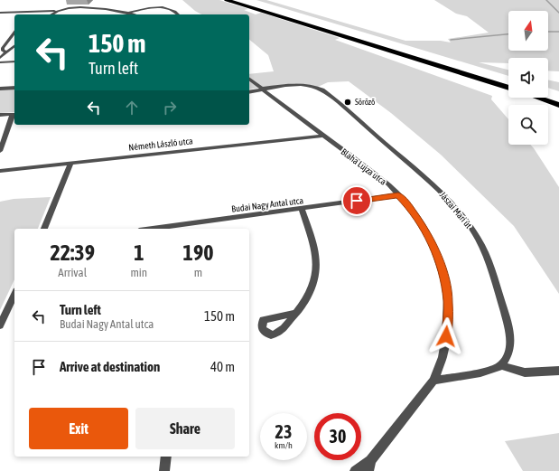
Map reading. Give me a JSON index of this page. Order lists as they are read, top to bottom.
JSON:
{
  "streets": {
    "street": [
      "Németh László utca",
      "Blaha Lujza utca",
      "Budai Nagy Antal utca",
      "Jászai Mari út"
    ]
  },
  "crossings": [
    ["Németh László utca", "Blaha Lujza utca"],
    ["Blaha Lujza utca", "Budai Nagy Antal utca"],
    ["Blaha Lujza utca", "Jászai Mari út"]
  ],
  "places": ["Söröző"],
  "north": "top",
  "page": {
    "turn": ["150 m", "Turn left"],
    "eta": [
      "22:39",
      "Arrival",
      "1",
      "min",
      "190",
      "m"
    ],
    "list": [
      {
        "name": "Turn left",
        "note": "Budai Nagy Antal utca",
        "value": "150 m"
      },
      {
        "name": "Arrive at destination",
        "value": "40 m"
      }
    ],
    "buttons": ["Exit", "Share"],
    "speed": "23 km/h",
    "limit": "30"
  }
}
